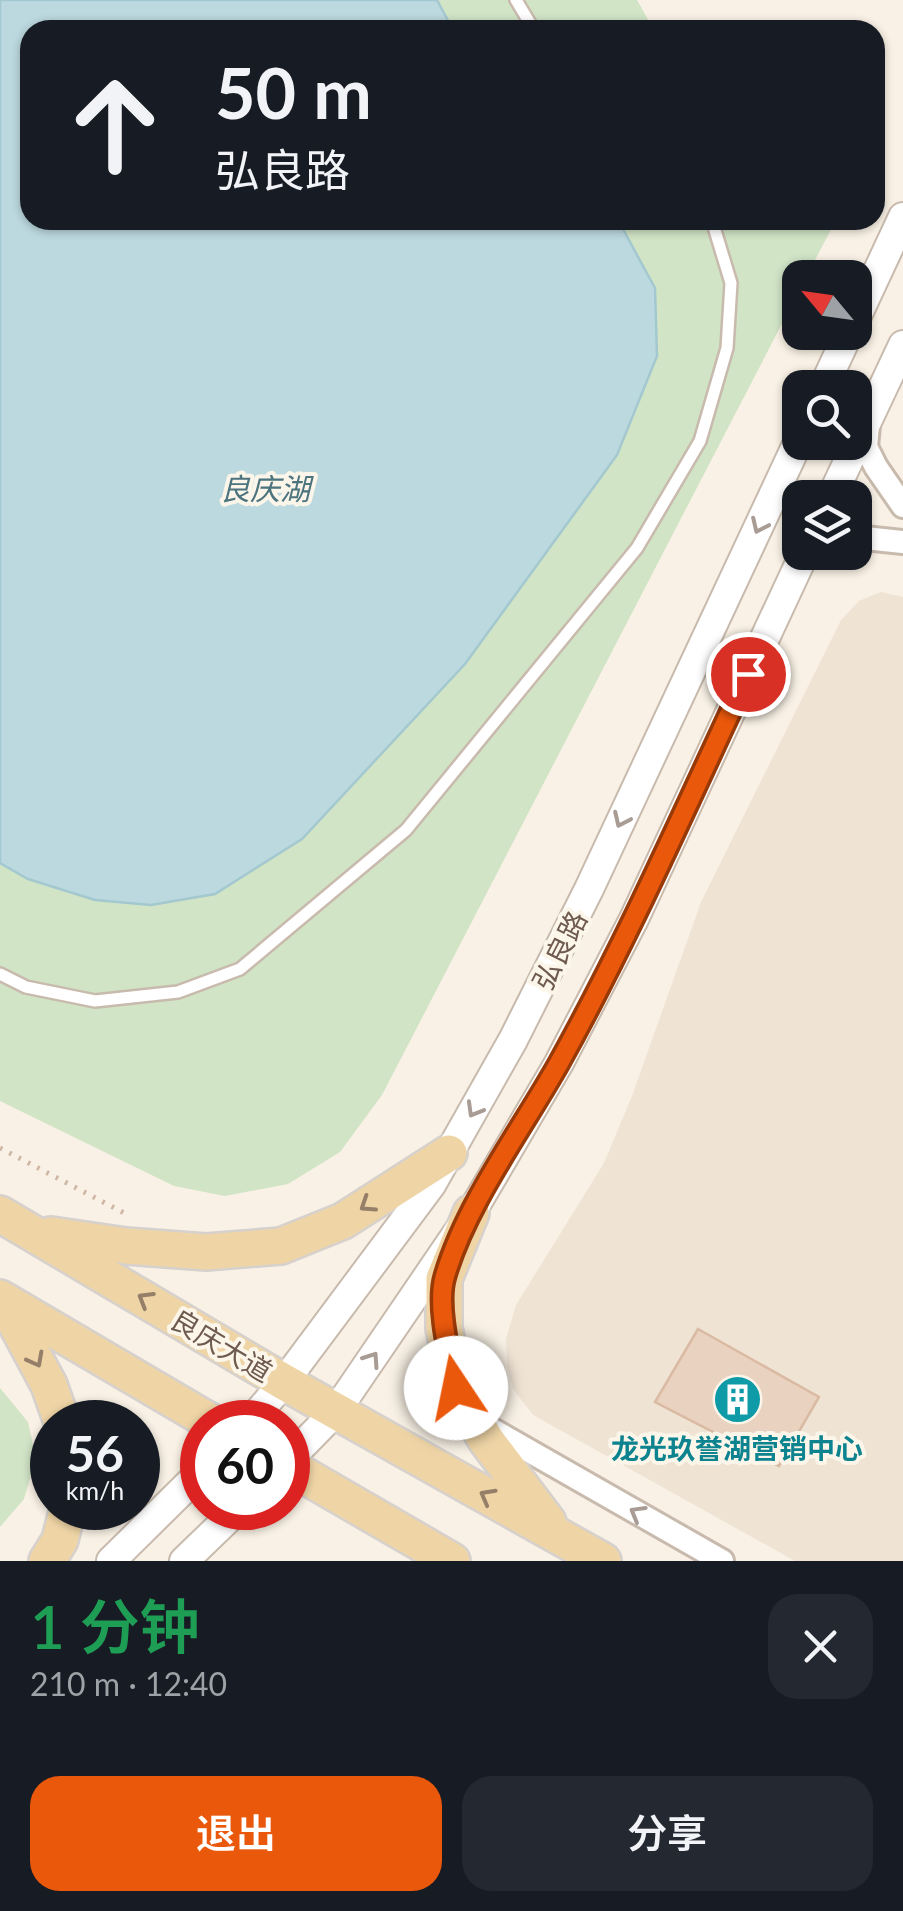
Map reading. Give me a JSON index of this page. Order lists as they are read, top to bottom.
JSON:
{
  "streets": {
    "main road": ["良庆大道"],
    "street": ["弘良路"]
  },
  "crossings": [
    ["弘良路", "良庆大道"]
  ],
  "water": ["良庆湖"],
  "places": {
    "building": ["龙光玖誉湖营销中心"]
  },
  "north": "top left",
  "page": {
    "turn": ["50 m", "弘良路"],
    "speed": "56 km/h",
    "limit": "60",
    "heading": ["1 分钟", "210 m · 12:40"],
    "buttons": ["退出", "分享"]
  }
}
